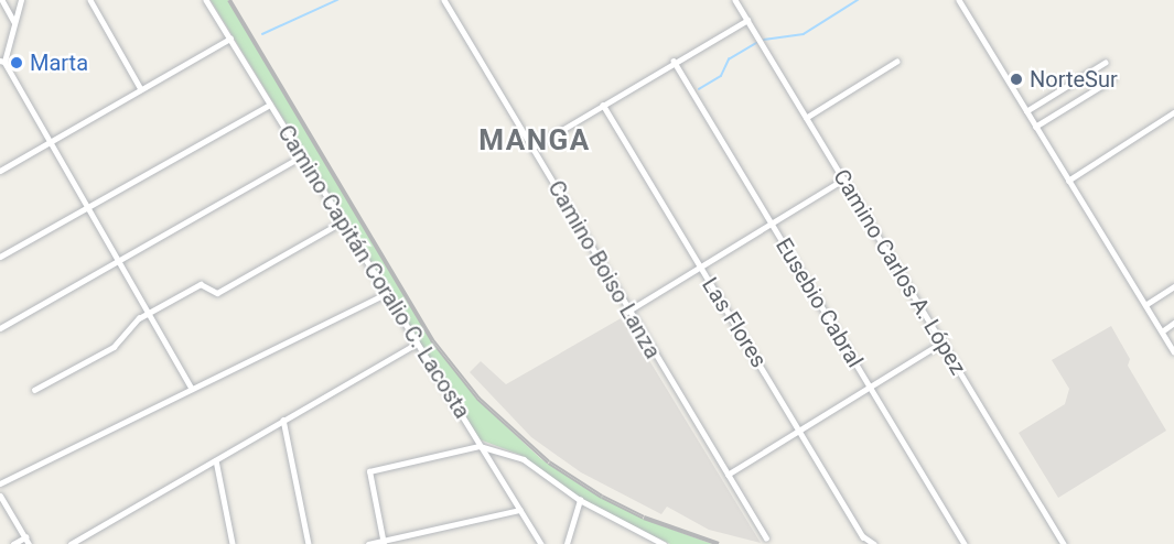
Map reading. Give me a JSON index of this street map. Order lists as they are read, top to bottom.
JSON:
{
  "streets": {
    "street": [
      "Camino Boiso Lanza",
      "Camino Capitán Coralio C. Lacosta",
      "Camino Carlos A. López",
      "Eusebio Cabral",
      "Las Flores"
    ]
  },
  "districts": ["MANGA"],
  "places": ["Marta", "NorteSur"]
}
